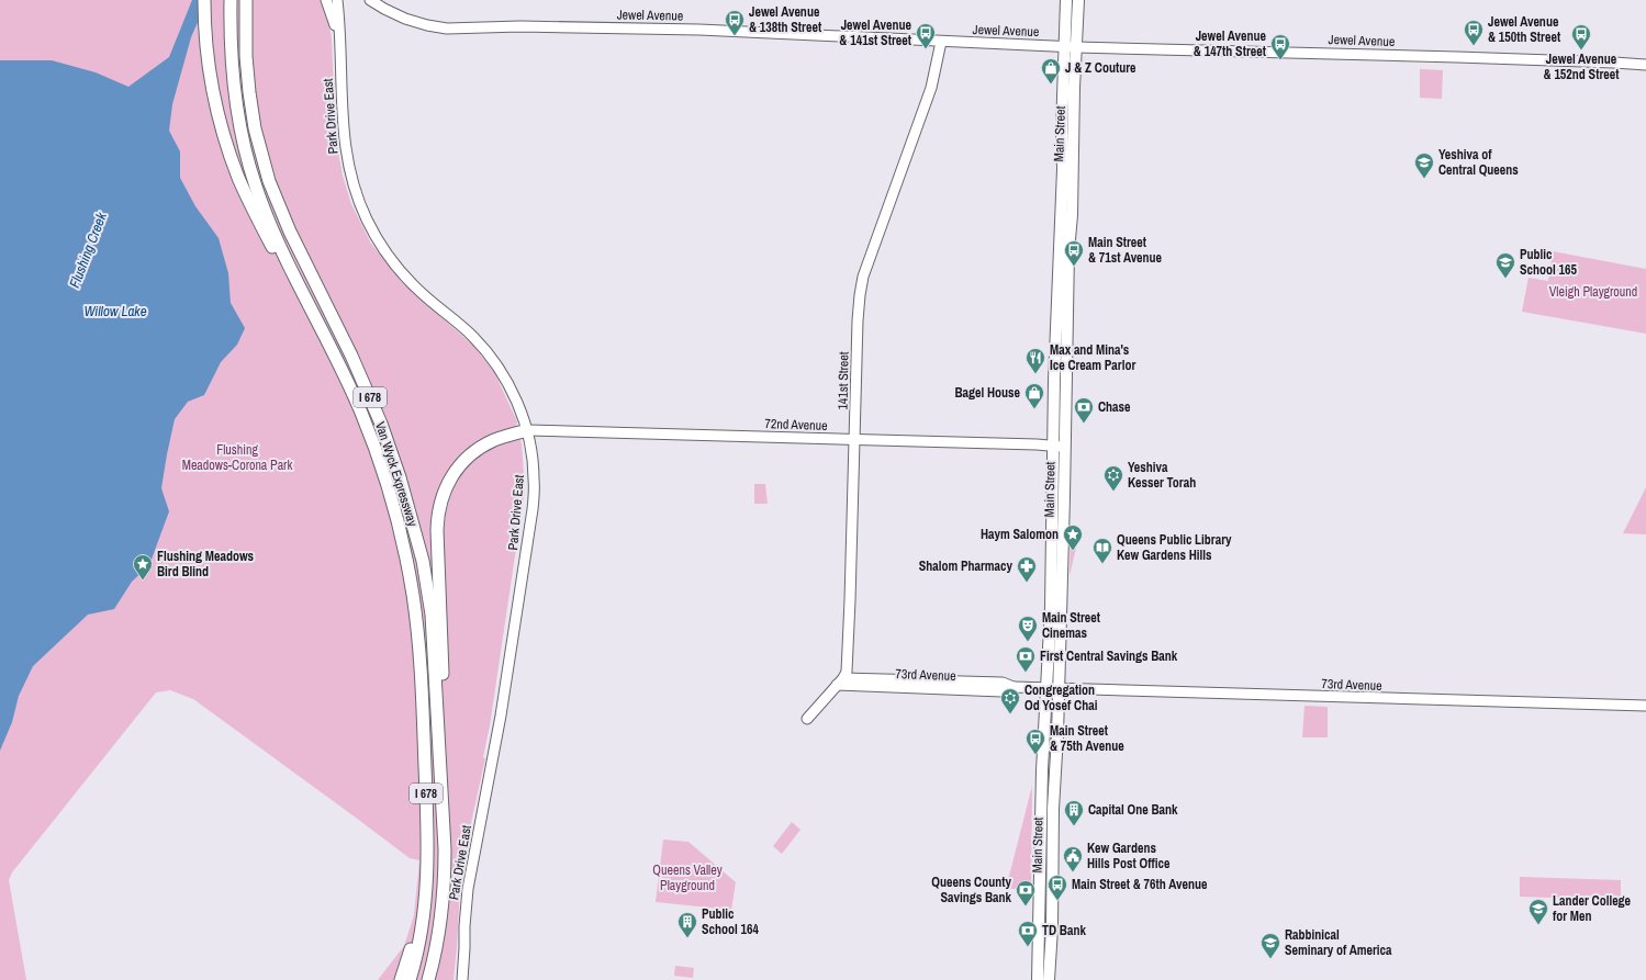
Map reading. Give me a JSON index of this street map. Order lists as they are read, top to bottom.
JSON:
{
  "streets": {
    "highway": ["I 678", "Van Wyck Expressway"],
    "main road": ["Main Street"],
    "street": [
      "Jewel Avenue",
      "Park Drive East",
      "141st Street",
      "72nd Avenue",
      "73rd Avenue"
    ]
  },
  "crossings": [
    ["Jewel Avenue", "Main Street"],
    ["Jewel Avenue", "141st Street"],
    ["Park Drive East", "72nd Avenue"],
    ["Main Street", "72nd Avenue"],
    ["Main Street", "73rd Avenue"],
    ["141st Street", "72nd Avenue"],
    ["141st Street", "73rd Avenue"]
  ],
  "water": ["Flushing Creek", "Willow Lake"],
  "parks": ["Vleigh Playground", "Flushing Meadows-Corona Park", "Queens Valley Playground"],
  "places": {
    "bus stop": [
      "Jewel Avenue & 138th Street",
      "Jewel Avenue & 150th Street",
      "Jewel Avenue & 141st Street",
      "Jewel Avenue & 152nd Street",
      "Jewel Avenue & 147th Street",
      "Main Street & 71st Avenue",
      "Main Street & 75th Avenue",
      "Main Street & 76th Avenue"
    ],
    "shop": ["J & Z Couture", "Bagel House"],
    "school or university": [
      "Yeshiva of Central Queens",
      "Public School 165",
      "Lander College for Men",
      "Rabbinical Seminary of America"
    ],
    "restaurant": ["Max and Mina's Ice Cream Parlor"],
    "bank": [
      "Chase",
      "First Central Savings Bank",
      "Queens County Savings Bank",
      "TD Bank"
    ],
    "synagogue": ["Yeshiva Kesser Torah", "Congregation Od Yosef Chai"],
    "place": ["Haym Salomon", "Flushing Meadows Bird Blind"],
    "library": ["Queens Public Library Kew Gardens Hills"],
    "pharmacy": ["Shalom Pharmacy"],
    "theatre": ["Main Street Cinemas"],
    "building": ["Capital One Bank", "Public School 164"],
    "public building": ["Kew Gardens Hills Post Office"]
  }
}
